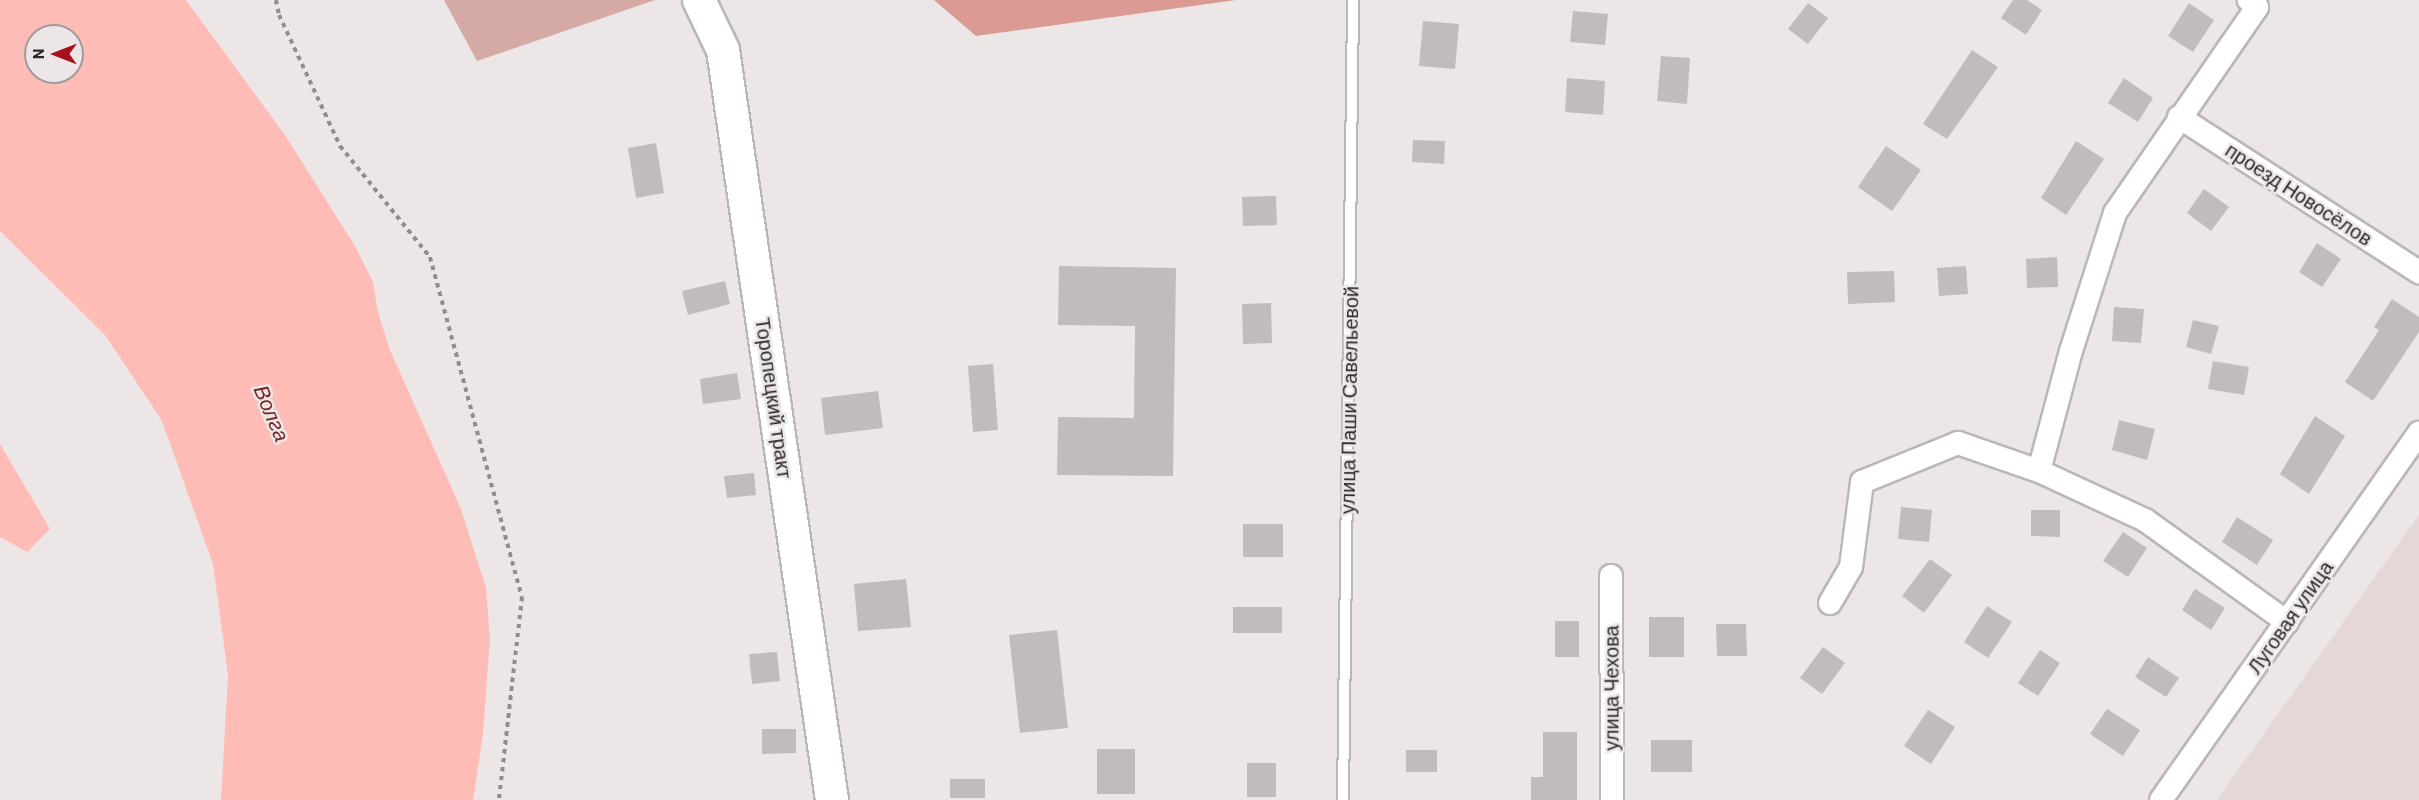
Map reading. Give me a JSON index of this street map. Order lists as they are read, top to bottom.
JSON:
{
  "streets": {
    "main road": ["Торопецкий тракт"],
    "street": ["проезд Новосёлов", "Луговая улица", "улица Чехова"],
    "lane": ["улица Паши Савельевой"]
  },
  "water": ["Волга"],
  "north": "left"
}
